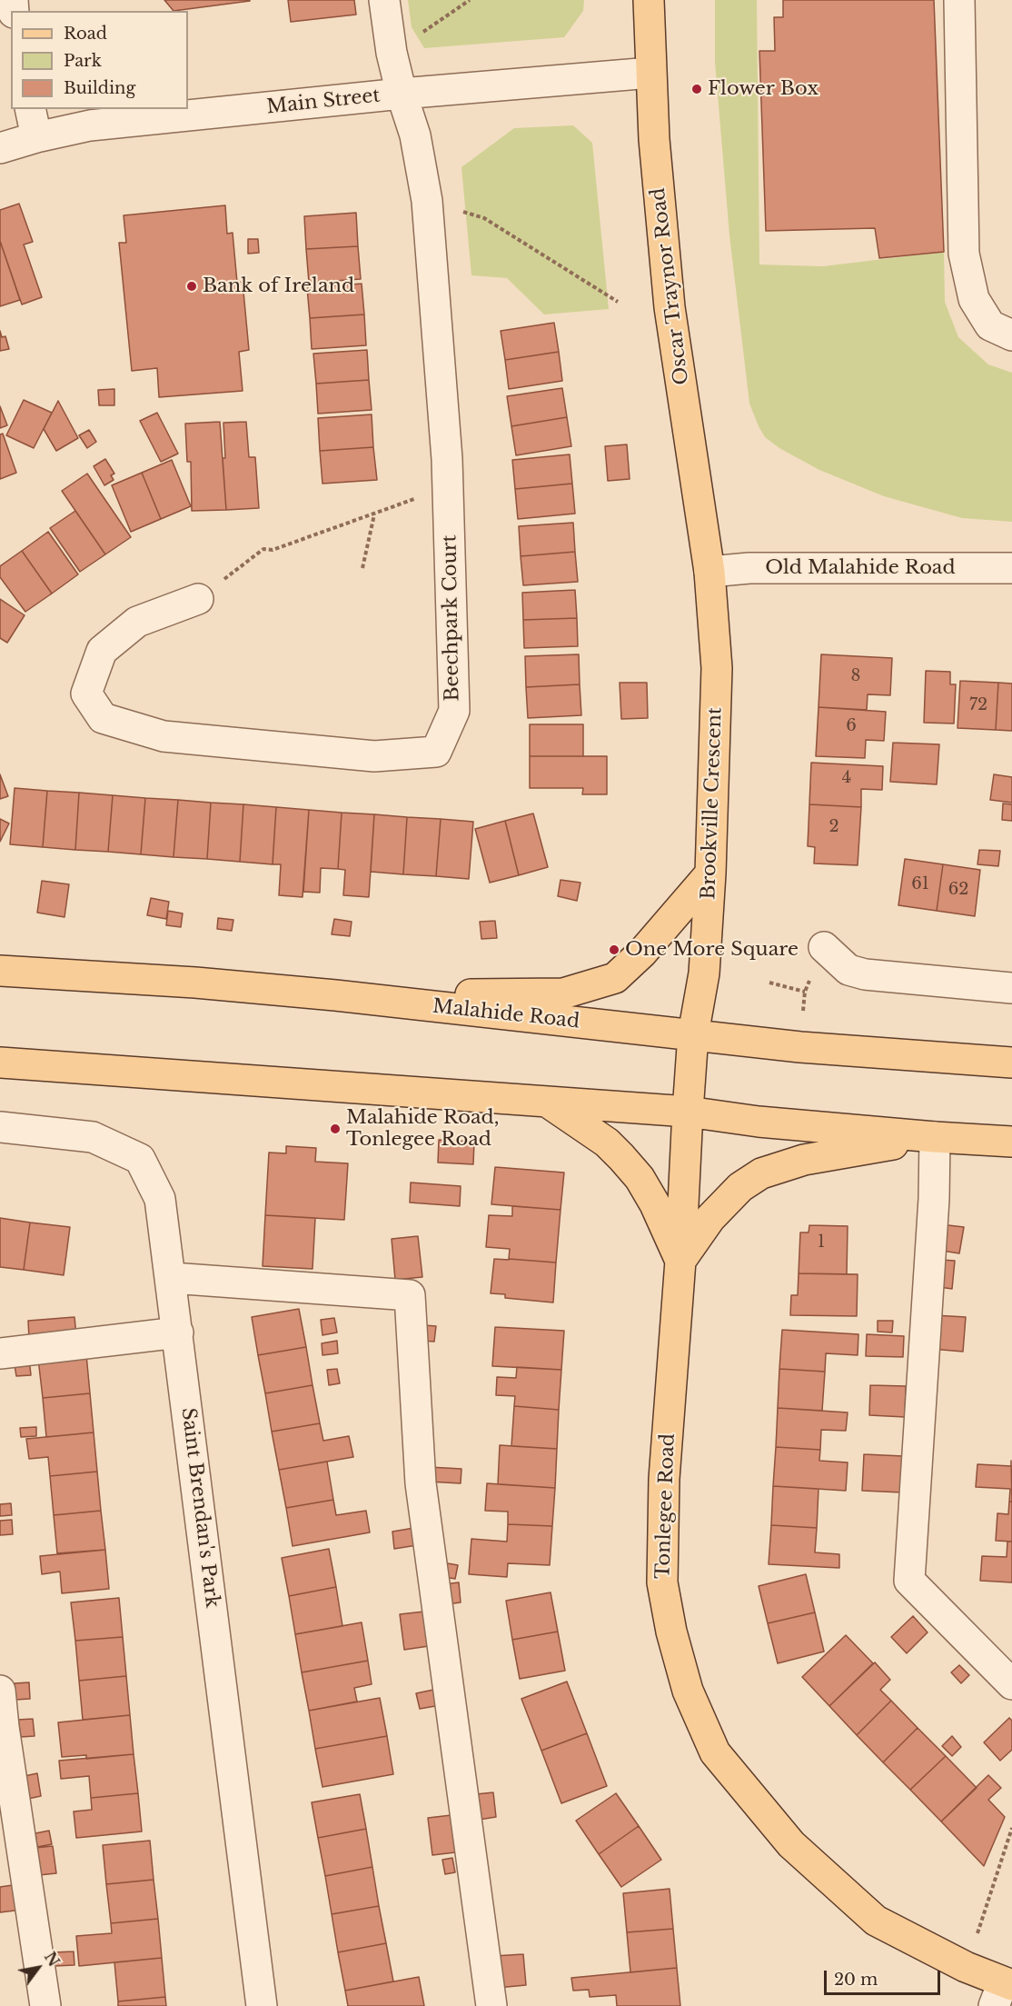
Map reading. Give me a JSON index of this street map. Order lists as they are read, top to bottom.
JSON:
{
  "streets": {
    "main road": [
      "Oscar Traynor Road",
      "Brookville Crescent",
      "Malahide Road",
      "Tonlegee Road"
    ],
    "street": [
      "Main Street",
      "Old Malahide Road",
      "Beechpark Court",
      "Saint Brendan's Park"
    ]
  },
  "crossings": [
    ["Main Street", "Oscar Traynor Road"],
    ["Main Street", "Beechpark Court"],
    ["Oscar Traynor Road", "Old Malahide Road"],
    ["Oscar Traynor Road", "Brookville Crescent"],
    ["Old Malahide Road", "Brookville Crescent"],
    ["Brookville Crescent", "Malahide Road"],
    ["Brookville Crescent", "Tonlegee Road"],
    ["Malahide Road", "Tonlegee Road"]
  ],
  "places": [
    "Flower Box",
    "Bank of Ireland",
    "One More Square",
    "Malahide Road, Tonlegee Road"
  ],
  "house_numbers": [
    "8",
    "72",
    "6",
    "4",
    "2",
    "61",
    "62",
    "1"
  ],
  "legend": ["Road", "Park", "Building"],
  "scale_bar": "20 m",
  "north": "top right"
}
